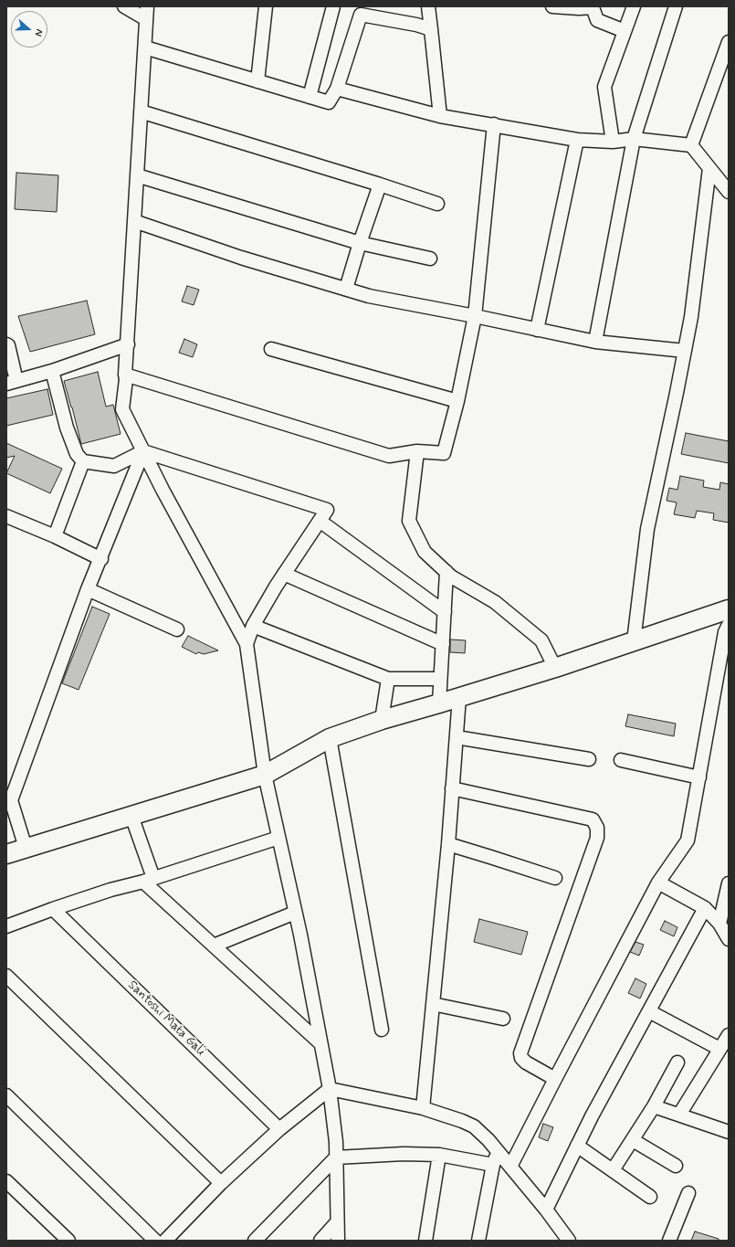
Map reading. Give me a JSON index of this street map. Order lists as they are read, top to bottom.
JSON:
{
  "streets": {
    "street": ["Santoshi Mata Gali"]
  },
  "north": "right"
}
